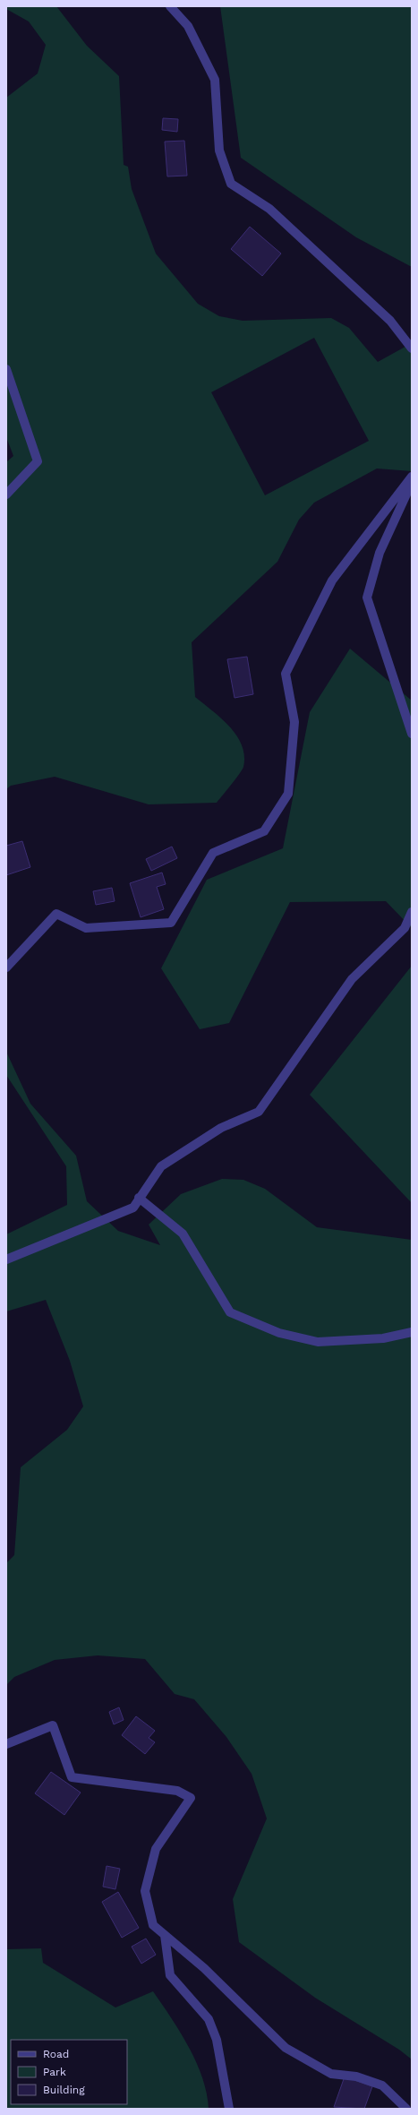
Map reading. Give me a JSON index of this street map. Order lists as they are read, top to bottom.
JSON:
{
  "legend": ["Road", "Park", "Building"]
}
